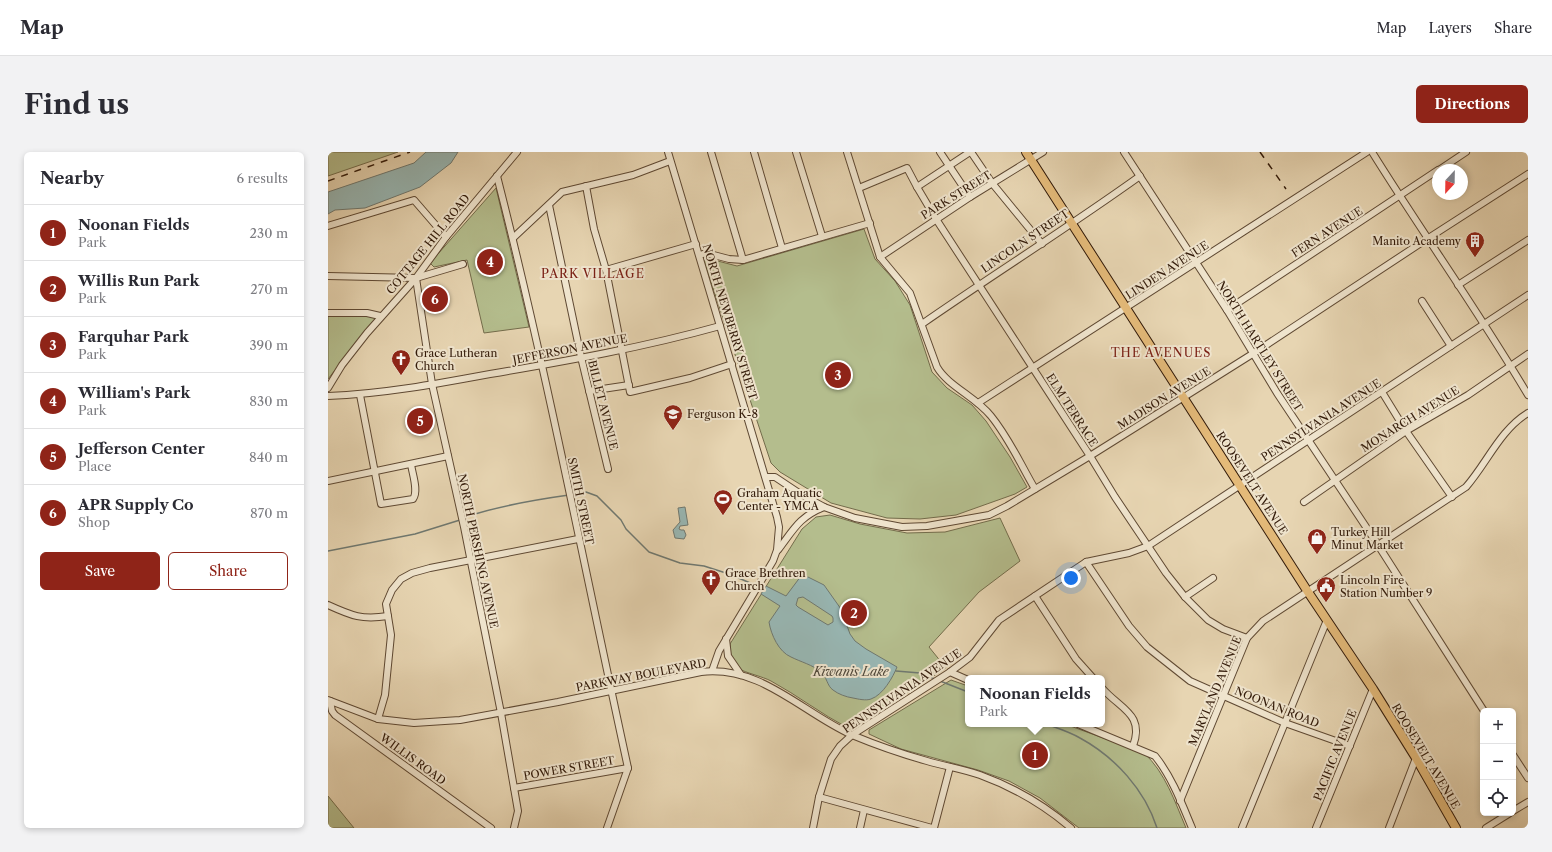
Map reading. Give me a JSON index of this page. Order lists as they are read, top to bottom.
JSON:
{
  "streets": {
    "main road": ["ROOSEVELT AVENUE"],
    "street": [
      "PARK STREET",
      "FERN AVENUE",
      "LINCOLN STREET",
      "COTTAGE HILL ROAD",
      "LINDEN AVENUE",
      "NORTH NEWBERRY STREET",
      "NORTH HARTLEY STREET",
      "JEFFERSON AVENUE",
      "MADISON AVENUE",
      "BILLET AVENUE",
      "ELM TERRACE",
      "MONARCH AVENUE",
      "PENNSYLVANIA AVENUE",
      "SMITH STREET",
      "NORTH PERSHING AVENUE",
      "PARKWAY BOULEVARD",
      "MARYLAND AVENUE",
      "NOONAN ROAD",
      "PACIFIC AVENUE",
      "WILLIS ROAD",
      "POWER STREET"
    ]
  },
  "crossings": [
    ["PARK STREET", "ELM TERRACE"],
    ["PARK STREET", "ROOSEVELT AVENUE"],
    ["FERN AVENUE", "NORTH HARTLEY STREET"],
    ["LINCOLN STREET", "NORTH HARTLEY STREET"],
    ["LINCOLN STREET", "ELM TERRACE"],
    ["LINCOLN STREET", "ROOSEVELT AVENUE"],
    ["COTTAGE HILL ROAD", "SMITH STREET"],
    ["COTTAGE HILL ROAD", "NORTH PERSHING AVENUE"],
    ["LINDEN AVENUE", "NORTH HARTLEY STREET"],
    ["LINDEN AVENUE", "ELM TERRACE"],
    ["LINDEN AVENUE", "ROOSEVELT AVENUE"],
    ["NORTH NEWBERRY STREET", "JEFFERSON AVENUE"],
    ["NORTH NEWBERRY STREET", "MADISON AVENUE"],
    ["NORTH NEWBERRY STREET", "PARKWAY BOULEVARD"],
    ["NORTH HARTLEY STREET", "MADISON AVENUE"],
    ["NORTH HARTLEY STREET", "MONARCH AVENUE"],
    ["NORTH HARTLEY STREET", "PENNSYLVANIA AVENUE"],
    ["NORTH HARTLEY STREET", "MARYLAND AVENUE"],
    ["JEFFERSON AVENUE", "BILLET AVENUE"],
    ["JEFFERSON AVENUE", "SMITH STREET"],
    ["JEFFERSON AVENUE", "NORTH PERSHING AVENUE"],
    ["MADISON AVENUE", "ELM TERRACE"],
    ["MADISON AVENUE", "ROOSEVELT AVENUE"],
    ["ELM TERRACE", "PENNSYLVANIA AVENUE"],
    ["ELM TERRACE", "MARYLAND AVENUE"],
    ["PENNSYLVANIA AVENUE", "ROOSEVELT AVENUE"],
    ["PENNSYLVANIA AVENUE", "PARKWAY BOULEVARD"],
    ["PENNSYLVANIA AVENUE", "NOONAN ROAD"],
    ["ROOSEVELT AVENUE", "MARYLAND AVENUE"],
    ["ROOSEVELT AVENUE", "PACIFIC AVENUE"],
    ["SMITH STREET", "PARKWAY BOULEVARD"],
    ["SMITH STREET", "POWER STREET"],
    ["NORTH PERSHING AVENUE", "PARKWAY BOULEVARD"],
    ["NORTH PERSHING AVENUE", "POWER STREET"],
    ["PARKWAY BOULEVARD", "WILLIS ROAD"],
    ["MARYLAND AVENUE", "NOONAN ROAD"],
    ["NOONAN ROAD", "PACIFIC AVENUE"]
  ],
  "districts": ["PARK VILLAGE", "THE AVENUES"],
  "water": ["Kiwanis Lake"],
  "places": {
    "building": ["Manito Academy"],
    "church": ["Grace Lutheran Church", "Grace Brethren Church"],
    "school or university": ["Ferguson K-8"],
    "sports": ["Graham Aquatic Center - YMCA"],
    "shop": ["Turkey Hill Minut Market"],
    "public building": ["Lincoln Fire Station Number 9"]
  },
  "north": "bottom",
  "page": {
    "header": "Map",
    "nav": ["Map", "Layers", "Share"],
    "buttons": [
      "Directions",
      ["Save", "Share"]
    ],
    "title": "Find us",
    "heading": ["Nearby", "6 results"],
    "list": [
      {
        "mark": "1",
        "name": "Noonan Fields",
        "note": "Park",
        "value": "230 m"
      },
      {
        "mark": "2",
        "name": "Willis Run Park",
        "note": "Park",
        "value": "270 m"
      },
      {
        "mark": "3",
        "name": "Farquhar Park",
        "note": "Park",
        "value": "390 m"
      },
      {
        "mark": "4",
        "name": "William's Park",
        "note": "Park",
        "value": "830 m"
      },
      {
        "mark": "5",
        "name": "Jefferson Center",
        "note": "Place",
        "value": "840 m"
      },
      {
        "mark": "6",
        "name": "APR Supply Co",
        "note": "Shop",
        "value": "870 m"
      }
    ],
    "pins": [
      "4",
      "6",
      "3",
      "5",
      "2",
      "1"
    ],
    "popup": ["Noonan Fields", "Park"],
    "map_buttons": ["+", "−"]
  }
}
